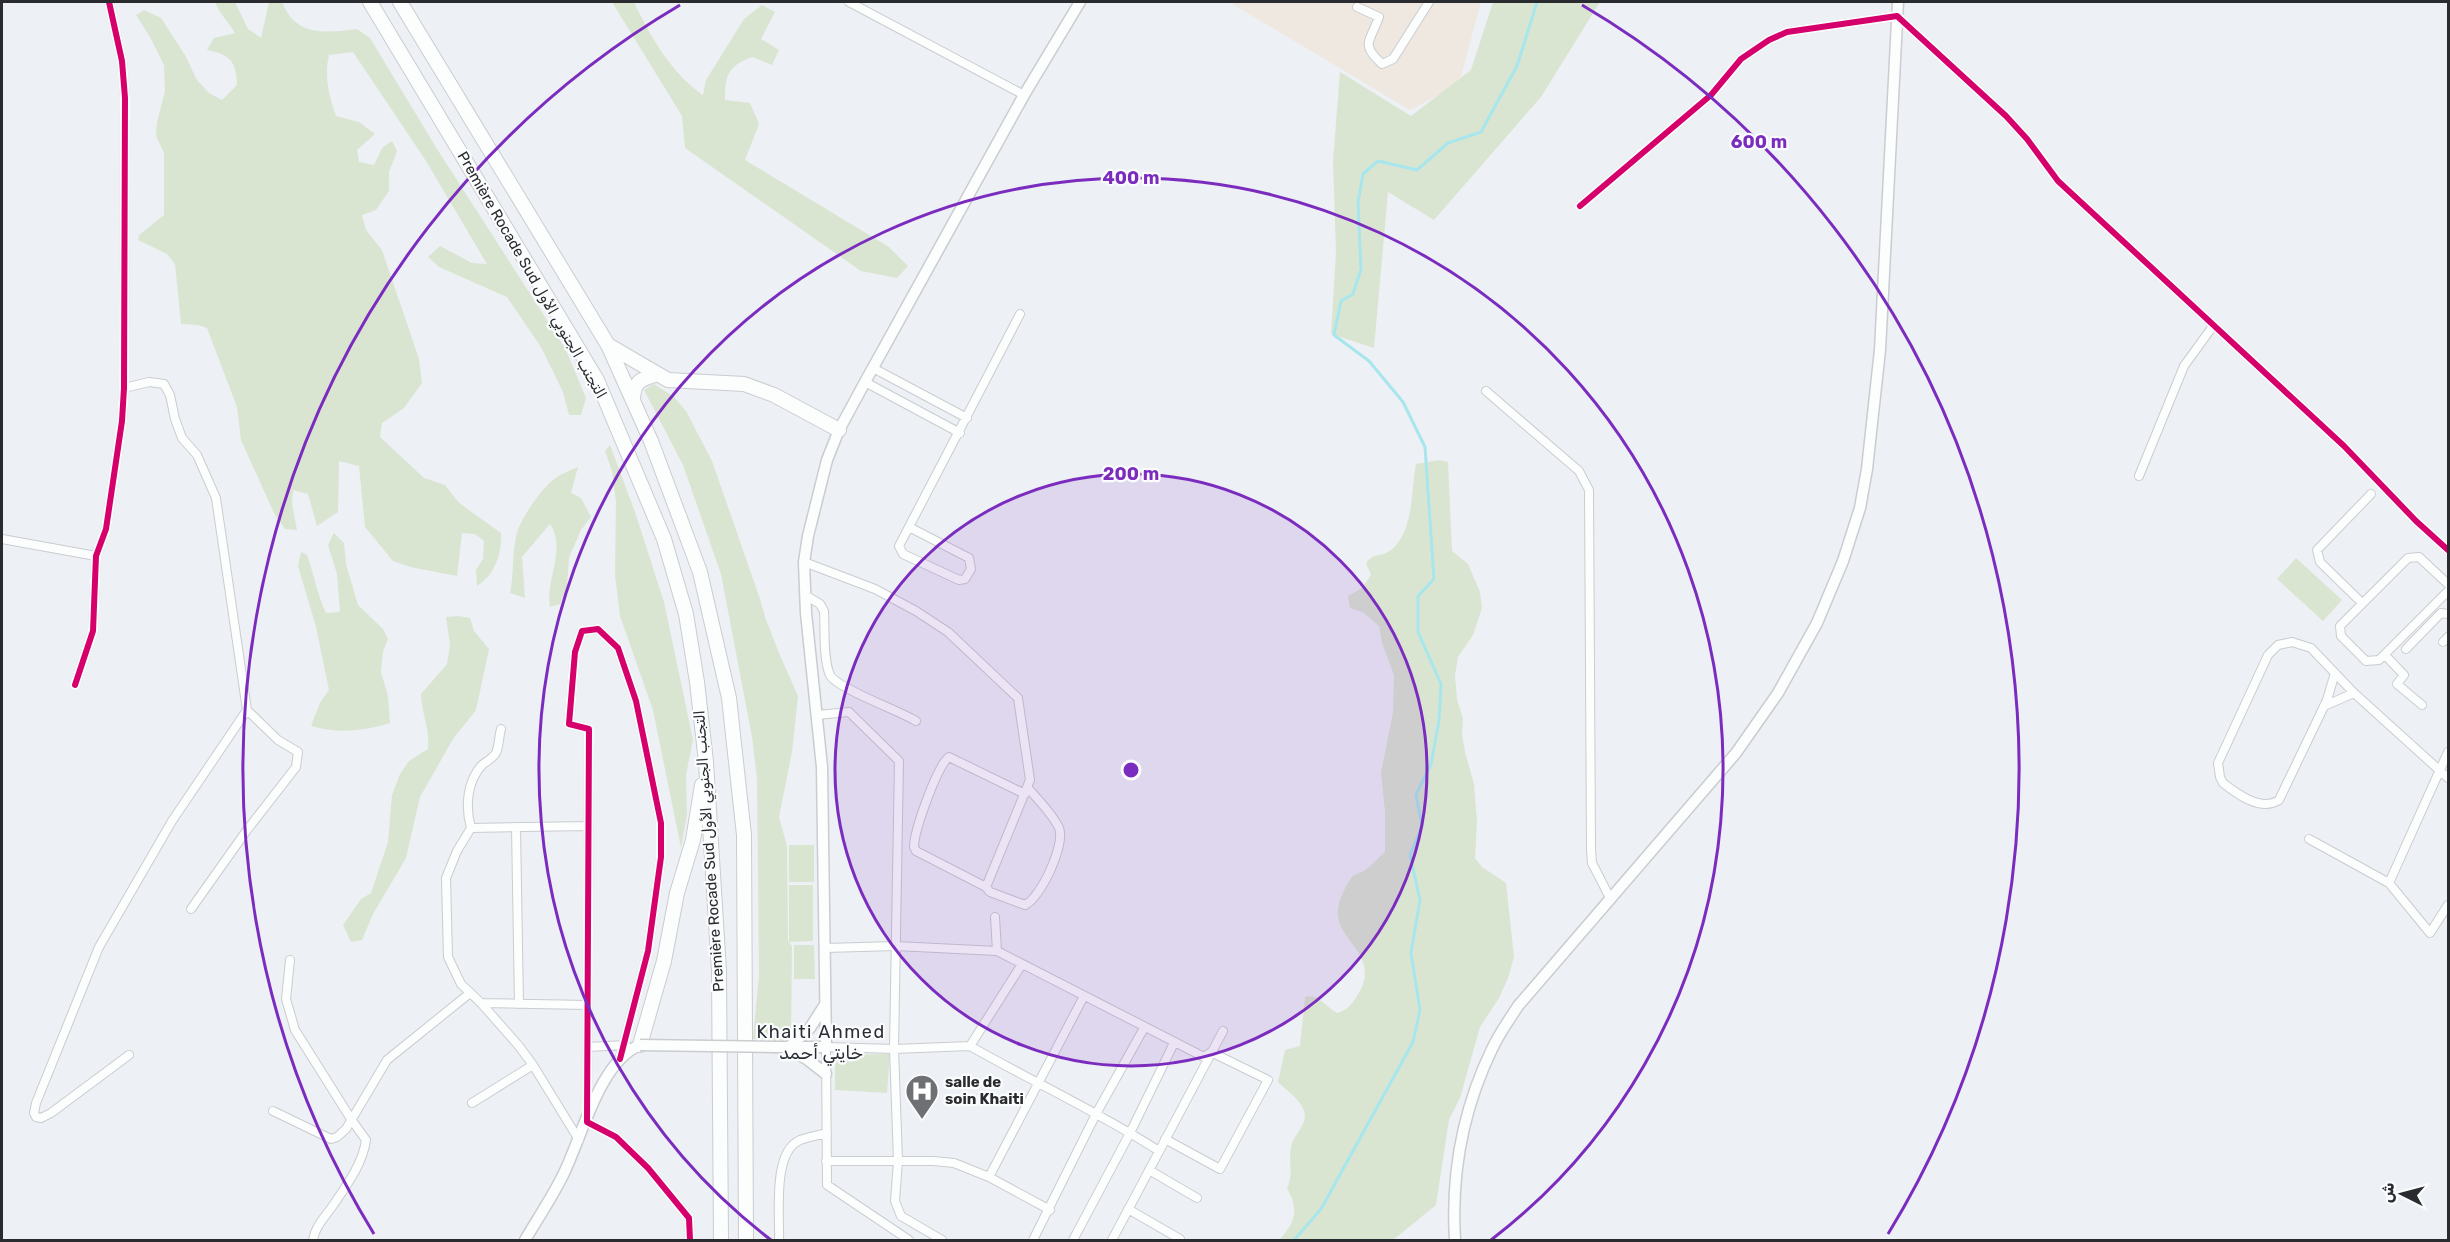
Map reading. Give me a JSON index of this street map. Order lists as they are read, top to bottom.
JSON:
{
  "streets": {
    "highway": ["Première Rocade Sud التجنب الجنوبي الأول"]
  },
  "districts": ["Khaiti Ahmed خايتي أحمد"],
  "places": {
    "hospital": ["salle de soin Khaiti"]
  },
  "north": "left",
  "rings": ["600 m", "400 m", "200 m"]
}
